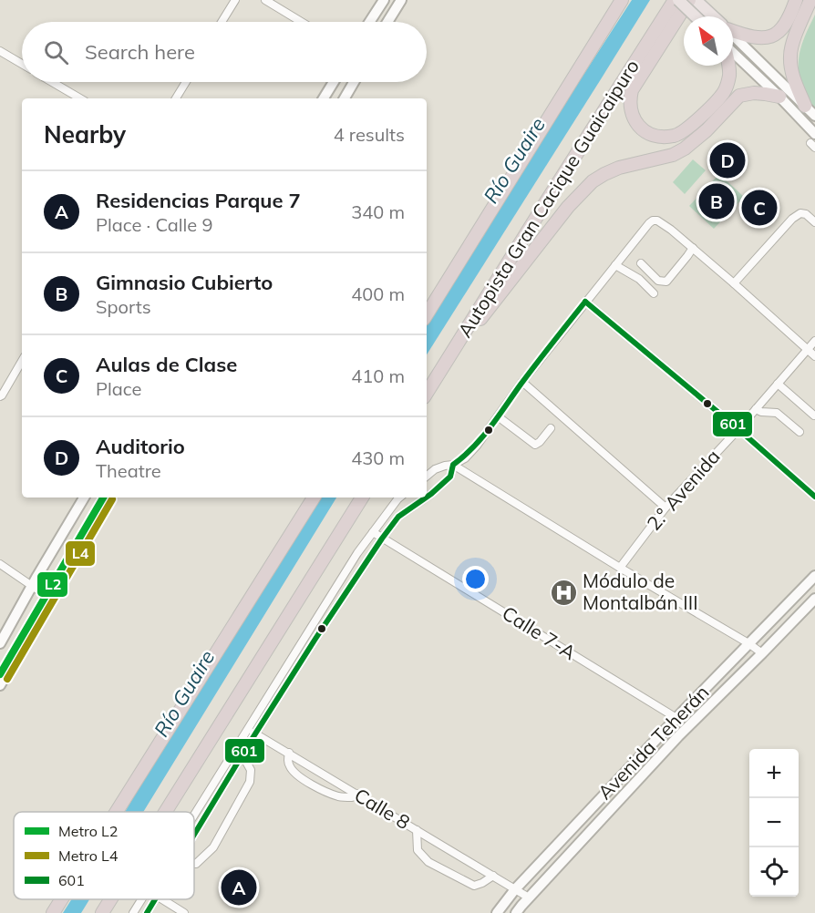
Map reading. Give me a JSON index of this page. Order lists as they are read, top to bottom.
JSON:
{
  "streets": {
    "highway": ["Autopista Gran Cacique Guaicaipuro"],
    "main road": ["Avenida Teherán"],
    "street": ["2.° Avenida", "Calle 7-A", "Calle 8"]
  },
  "crossings": [
    ["Calle 7-A", "Avenida Teherán"],
    ["Avenida Teherán", "Calle 8"]
  ],
  "water": ["Río Guaire"],
  "places": {
    "hospital": ["Módulo de Montalbán III"]
  },
  "lines": ["transit line 601", "metro line L2", "metro line L4"],
  "legend": ["Metro L2", "Metro L4", "601"],
  "north": "top left",
  "page": {
    "search": "Search here",
    "heading": ["Nearby", "4 results"],
    "pins": [
      "D",
      "B",
      "C",
      "A"
    ],
    "list": [
      {
        "mark": "A",
        "name": "Residencias Parque 7",
        "note": "Place · Calle 9",
        "value": "340 m"
      },
      {
        "mark": "B",
        "name": "Gimnasio Cubierto",
        "note": "Sports",
        "value": "400 m"
      },
      {
        "mark": "C",
        "name": "Aulas de Clase",
        "note": "Place",
        "value": "410 m"
      },
      {
        "mark": "D",
        "name": "Auditorio",
        "note": "Theatre",
        "value": "430 m"
      }
    ],
    "map_buttons": ["+", "−"]
  }
}
